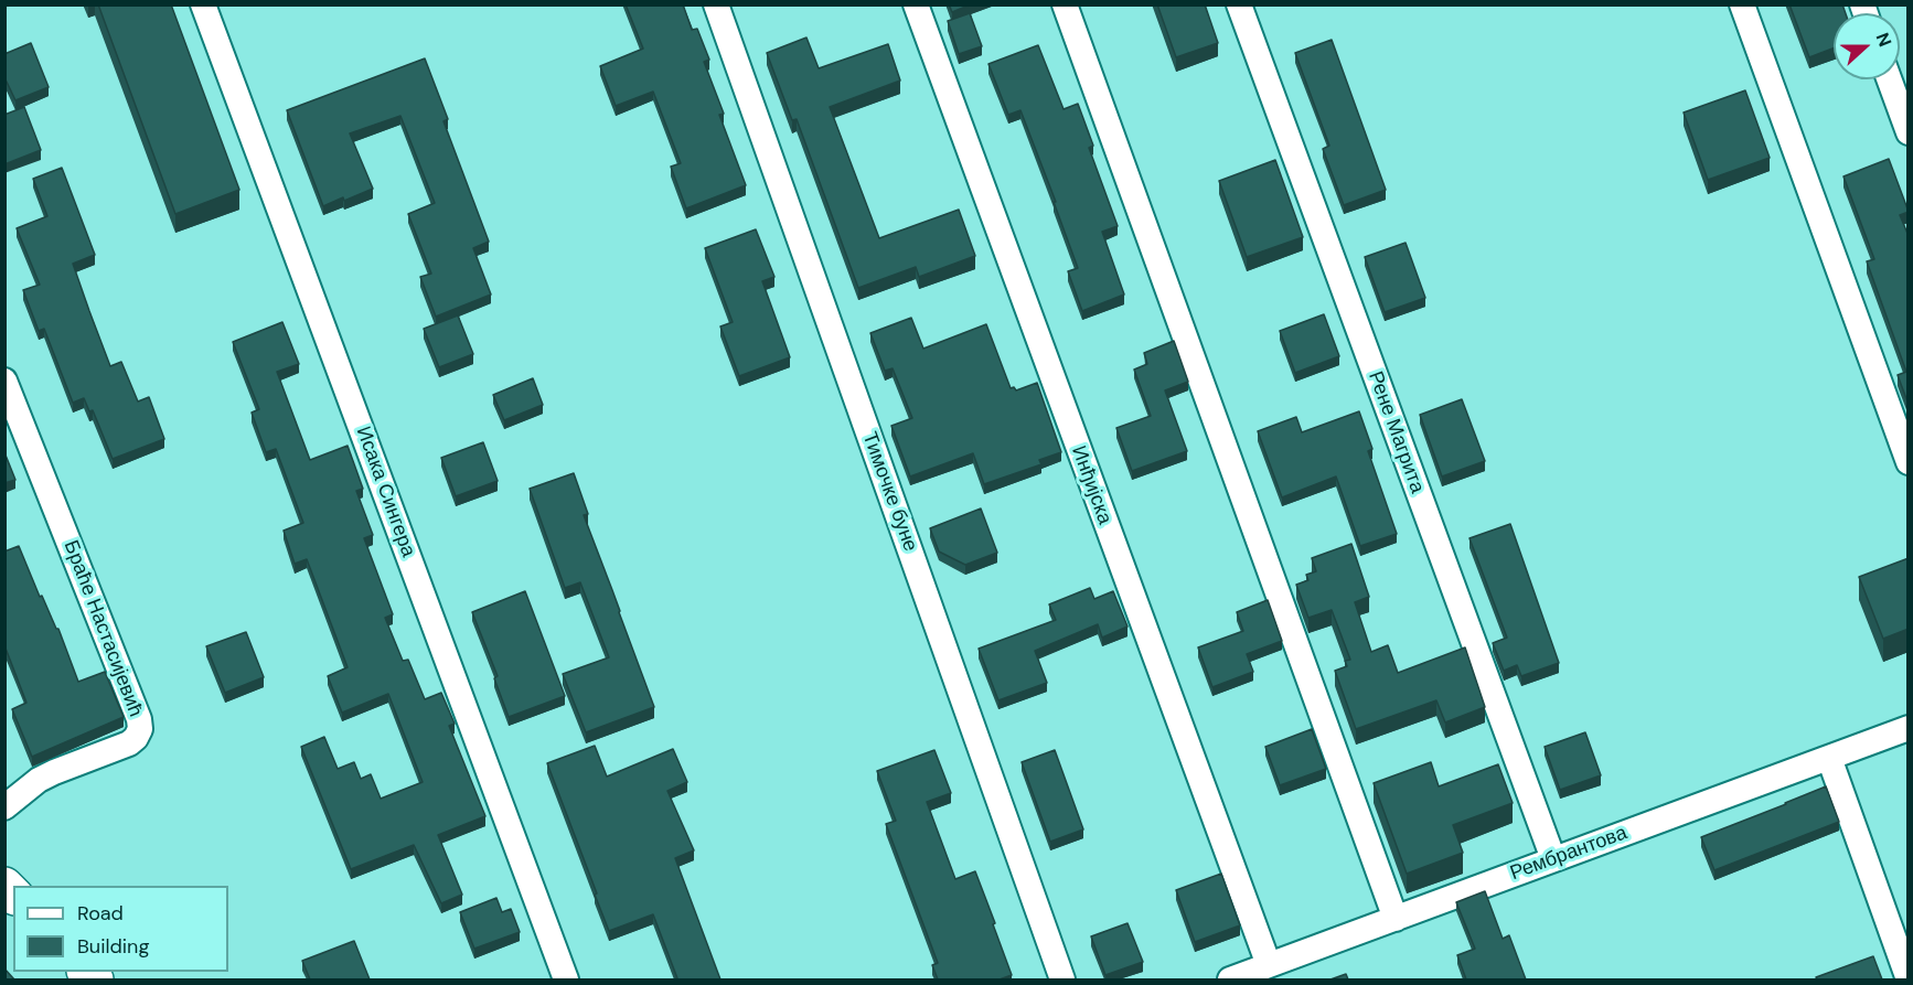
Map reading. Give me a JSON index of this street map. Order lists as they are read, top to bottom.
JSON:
{
  "streets": {
    "street": [
      "Рене Магрита",
      "Инђијска",
      "Исака Сингера",
      "Тимочке буне",
      "Браће Настасијевић",
      "Рембрантова"
    ]
  },
  "crossings": [
    ["Рене Магрита", "Рембрантова"],
    ["Инђијска", "Рембрантова"]
  ],
  "legend": ["Road", "Building"],
  "north": "right"
}
